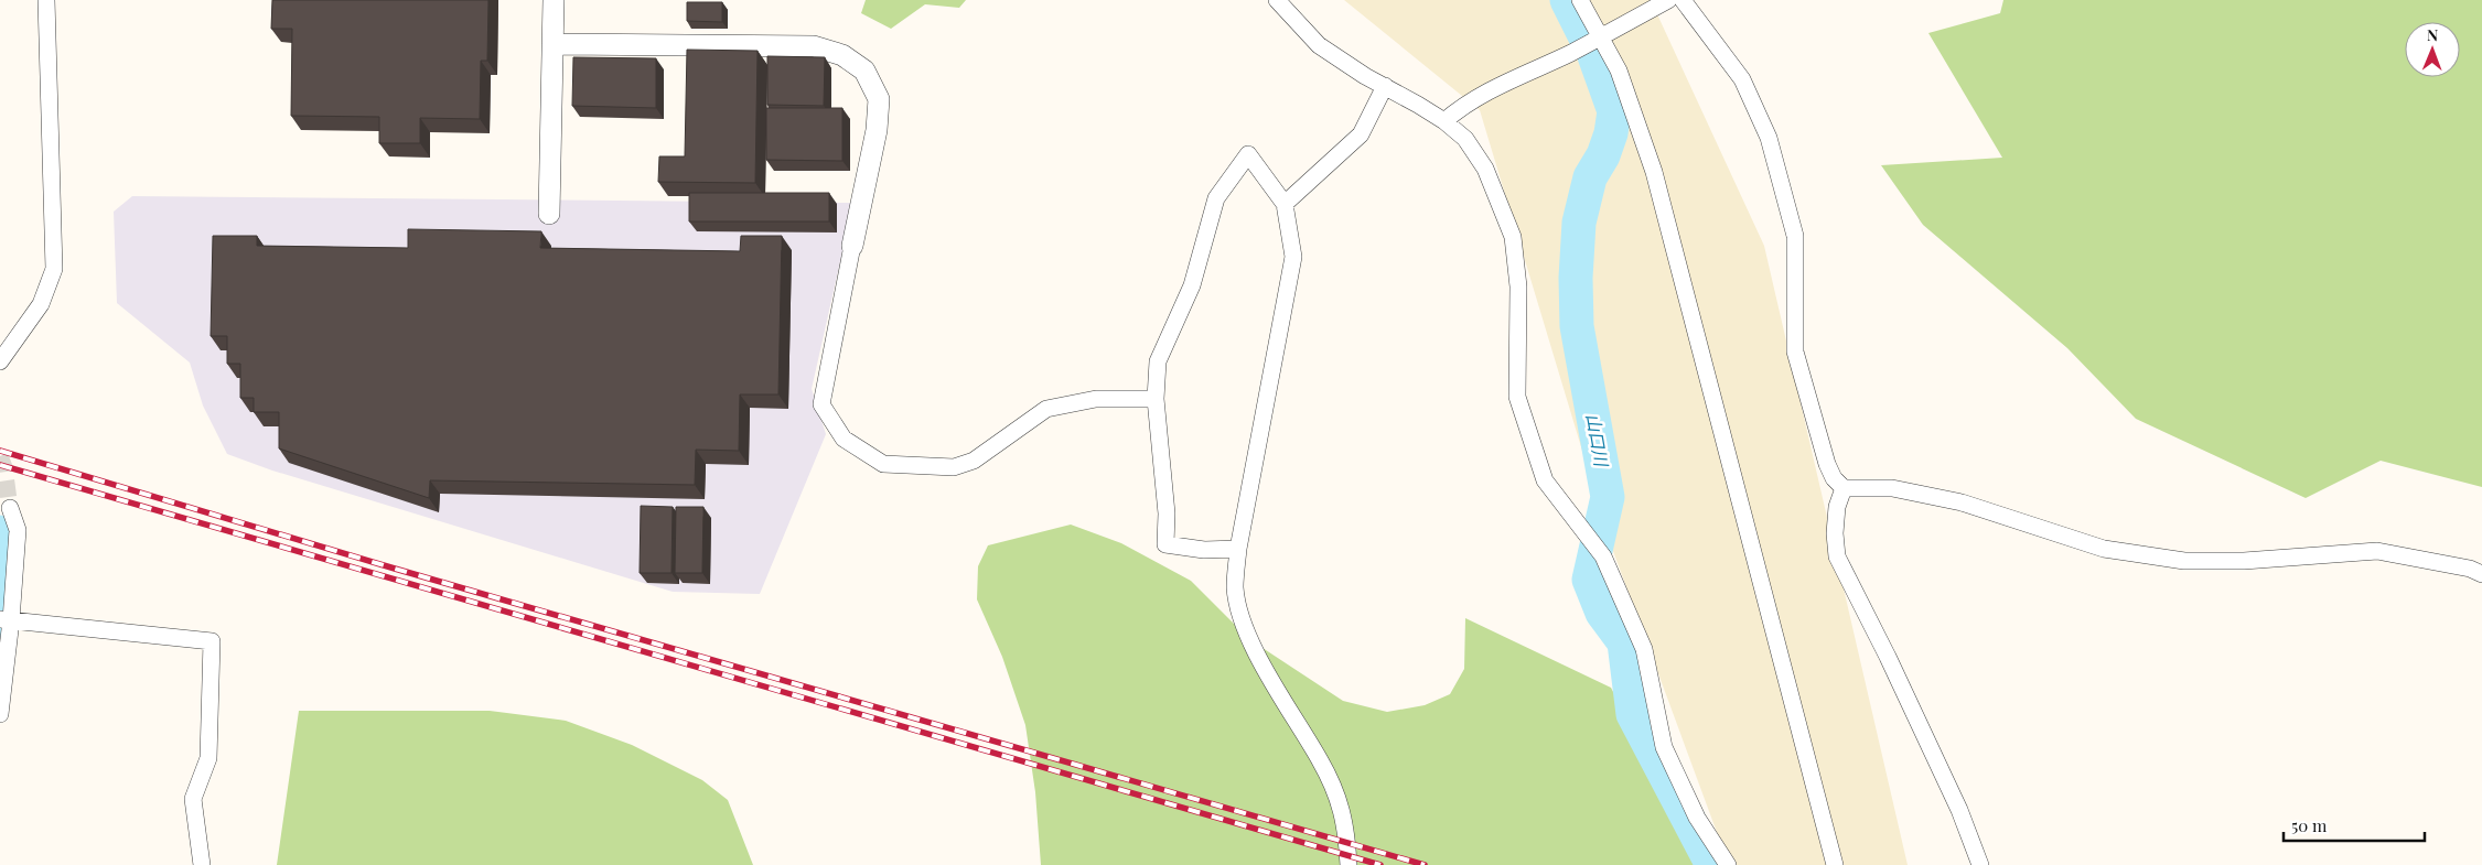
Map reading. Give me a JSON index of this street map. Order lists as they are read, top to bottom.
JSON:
{
  "water": ["山口川"],
  "scale_bar": "50 m",
  "north": "top"
}
